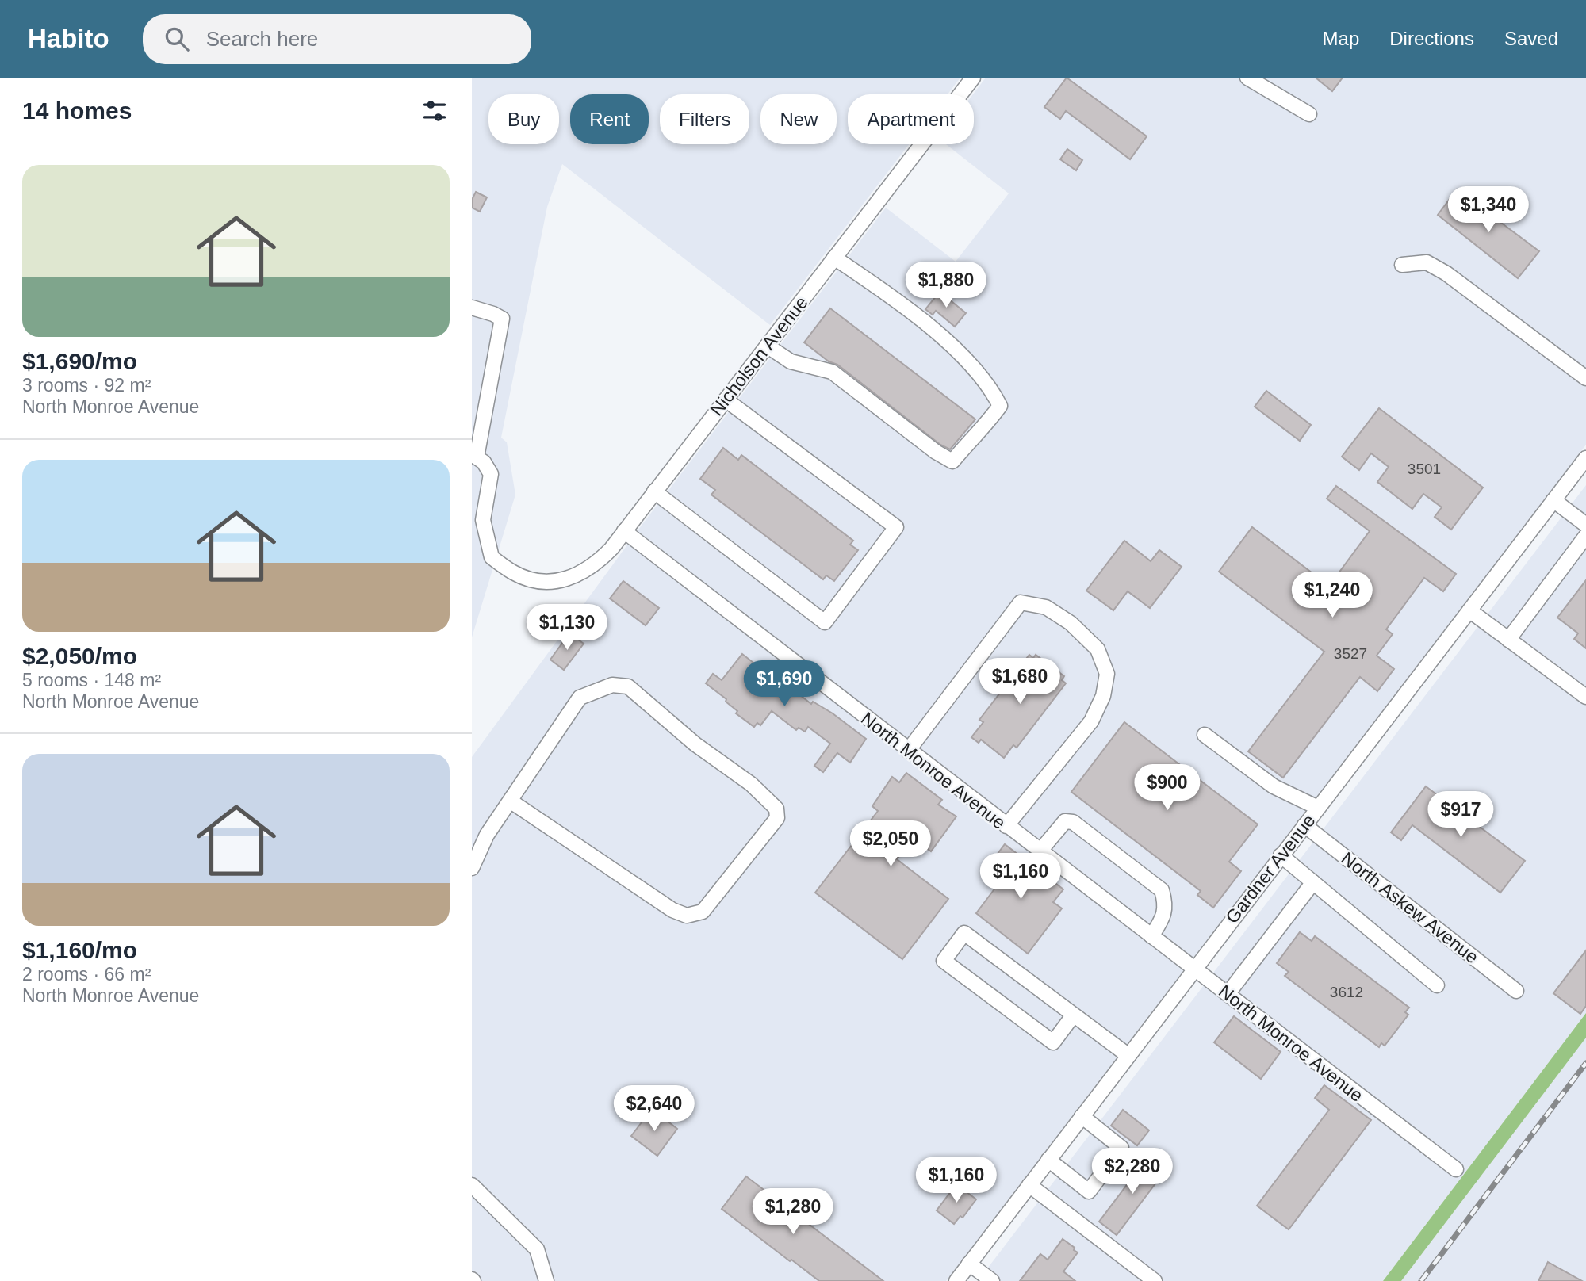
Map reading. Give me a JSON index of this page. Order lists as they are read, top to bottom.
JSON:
{
  "streets": {
    "street": [
      "Nicholson Avenue",
      "North Monroe Avenue",
      "Gardner Avenue",
      "North Askew Avenue"
    ]
  },
  "crossings": [
    ["Nicholson Avenue", "North Monroe Avenue"],
    ["North Monroe Avenue", "Gardner Avenue"],
    ["Gardner Avenue", "North Askew Avenue"]
  ],
  "house_numbers": ["3501", "3527", "3612"],
  "page": {
    "header": "Habito",
    "search": "Search here",
    "nav": ["Map", "Directions", "Saved"],
    "heading": "14 homes",
    "chip": [
      "Buy",
      "Rent",
      "Filters",
      "New",
      "Apartment"
    ],
    "list": [
      {
        "name": "$1,690/mo",
        "note": "3 rooms · 92 m² · North Monroe Avenue"
      },
      {
        "name": "$2,050/mo",
        "note": "5 rooms · 148 m² · North Monroe Avenue"
      },
      {
        "name": "$1,160/mo",
        "note": "2 rooms · 66 m² · North Monroe Avenue"
      }
    ],
    "price": [
      "$1,340",
      "$1,880",
      "$1,240",
      "$1,130",
      "$1,680",
      "$1,690",
      "$900",
      "$917",
      "$2,050",
      "$1,160",
      "$2,640",
      "$2,280",
      "$1,160",
      "$1,280"
    ]
  }
}
